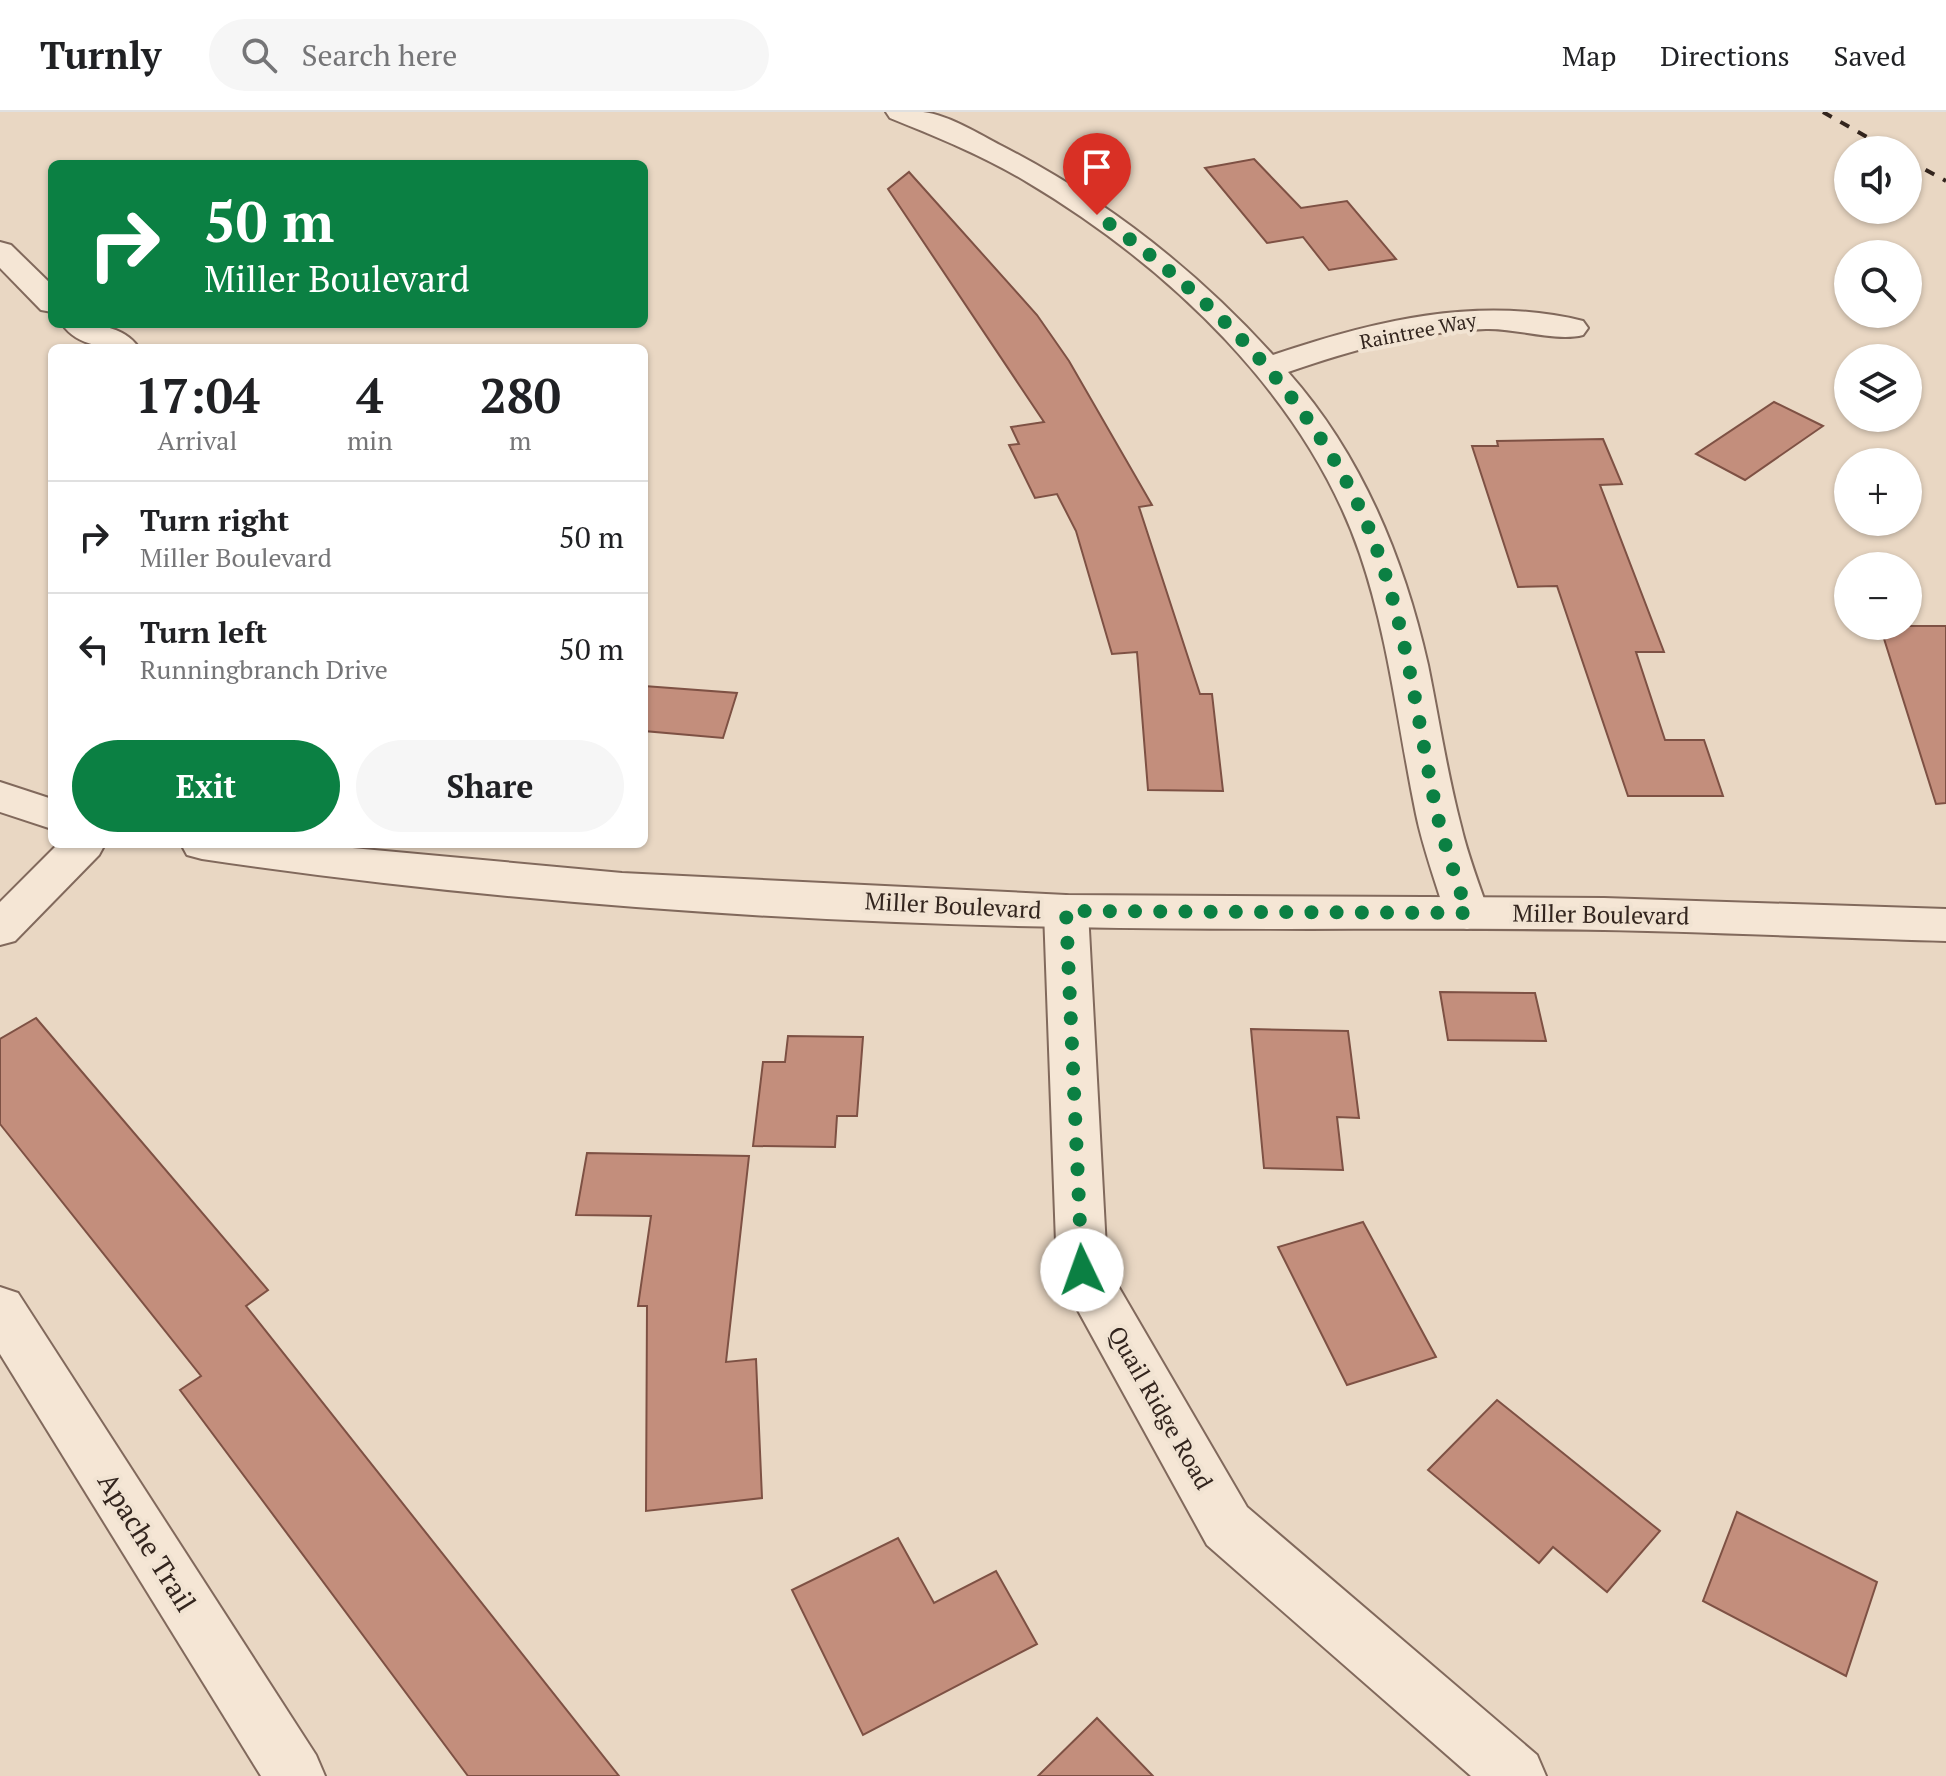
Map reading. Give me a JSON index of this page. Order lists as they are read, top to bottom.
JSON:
{
  "streets": {
    "street": [
      "Raintree Way",
      "Miller Boulevard",
      "Quail Ridge Road",
      "Apache Trail"
    ]
  },
  "crossings": [
    ["Miller Boulevard", "Quail Ridge Road"]
  ],
  "page": {
    "header": "Turnly",
    "search": "Search here",
    "nav": ["Map", "Directions", "Saved"],
    "map_buttons": ["+", "−"],
    "turn": ["50 m", "Miller Boulevard"],
    "eta": [
      "17:04",
      "Arrival",
      "4",
      "min",
      "280",
      "m"
    ],
    "list": [
      {
        "name": "Turn right",
        "note": "Miller Boulevard",
        "value": "50 m"
      },
      {
        "name": "Turn left",
        "note": "Runningbranch Drive",
        "value": "50 m"
      }
    ],
    "buttons": ["Exit", "Share"]
  }
}
